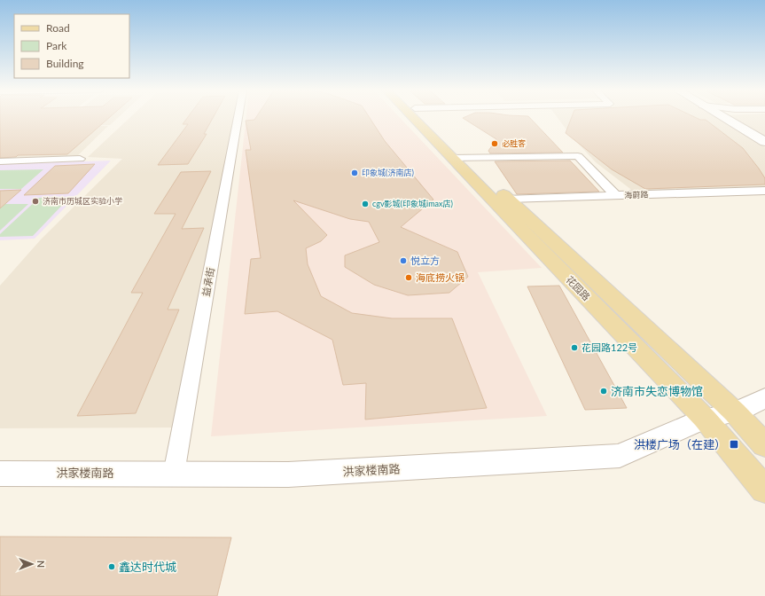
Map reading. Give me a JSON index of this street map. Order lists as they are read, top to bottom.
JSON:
{
  "streets": {
    "main road": ["花园路"],
    "street": ["海蔚路", "益承街", "洪家楼南路"]
  },
  "crossings": [
    ["海蔚路", "花园路"],
    ["益承街", "洪家楼南路"],
    ["花园路", "洪家楼南路"]
  ],
  "places": {
    "other": [
      "必胜客",
      "印象城(济南店)",
      "济南市历城区实验小学",
      "cgv影城(印象城imax店)",
      "悦立方",
      "海底捞火锅",
      "花园路122号",
      "济南市失恋博物馆",
      "鑫达时代城"
    ],
    "transit": ["洪楼广场（在建）"]
  },
  "legend": ["Road", "Park", "Building"],
  "north": "right"
}
